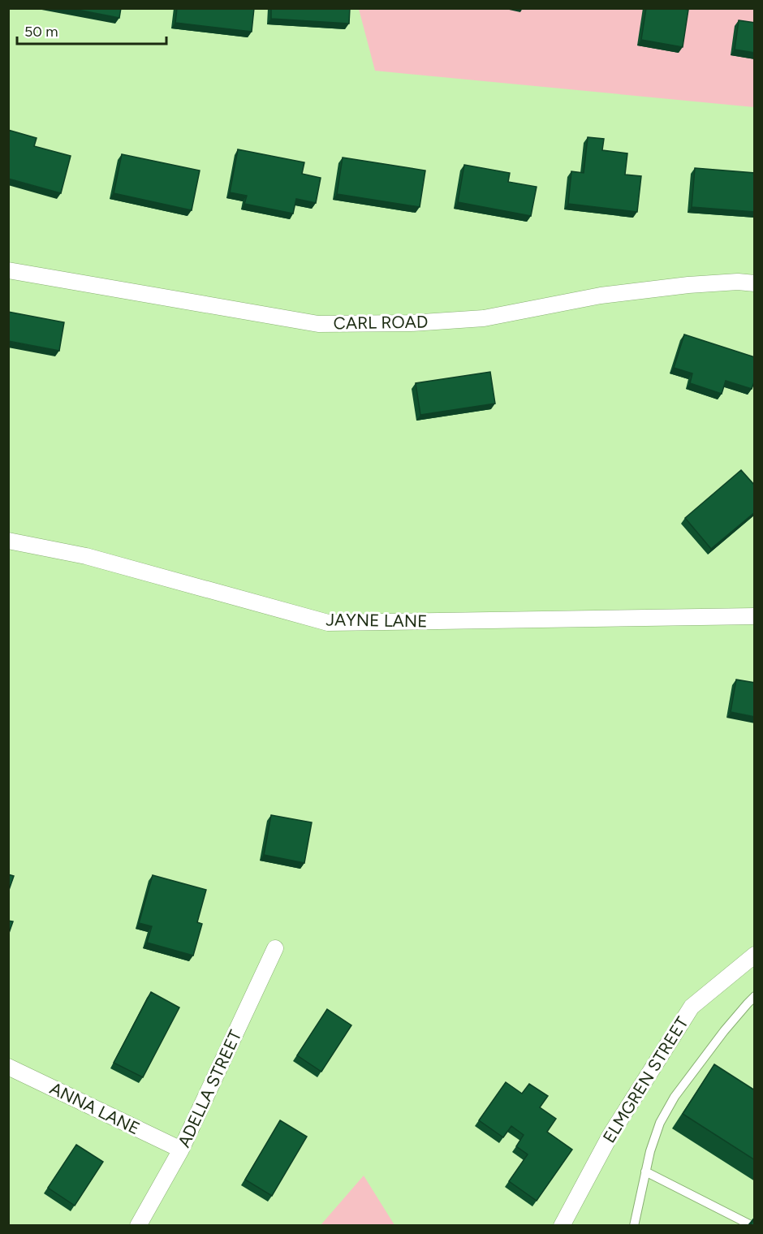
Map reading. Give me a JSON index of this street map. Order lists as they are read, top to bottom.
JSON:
{
  "streets": {
    "street": [
      "CARL ROAD",
      "JAYNE LANE",
      "ELMGREN STREET",
      "ADELLA STREET",
      "ANNA LANE"
    ]
  },
  "crossings": [
    ["ADELLA STREET", "ANNA LANE"]
  ],
  "scale_bar": "50 m"
}
